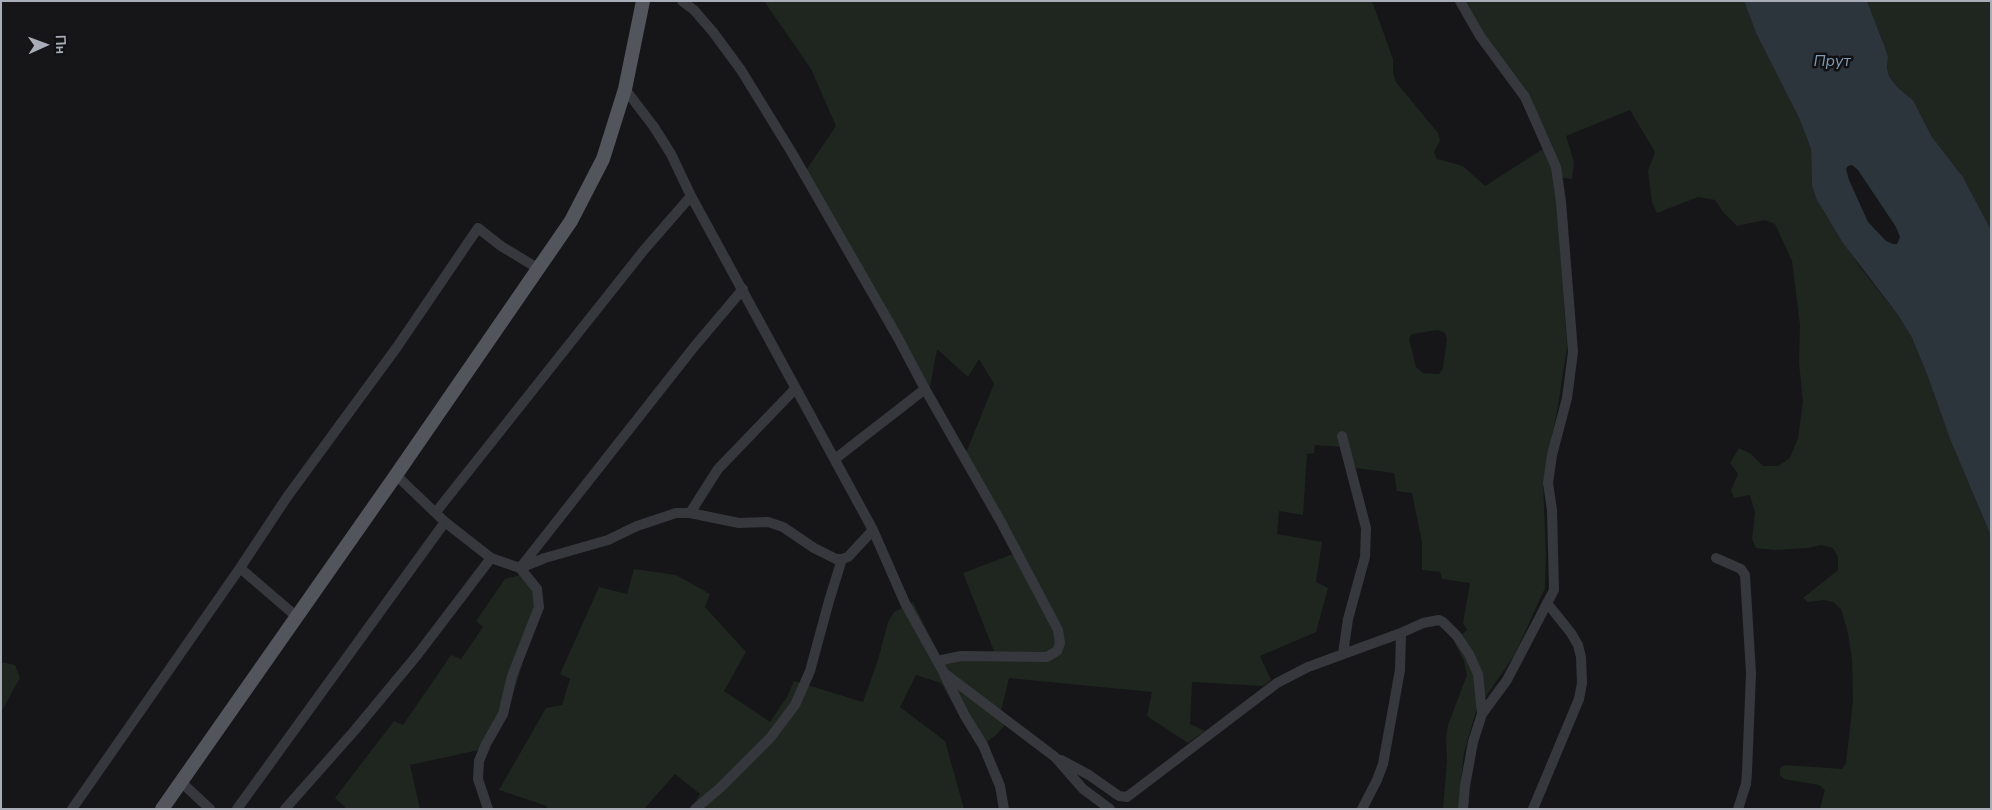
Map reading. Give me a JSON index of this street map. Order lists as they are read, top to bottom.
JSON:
{
  "water": ["Прут"],
  "north": "right"
}
